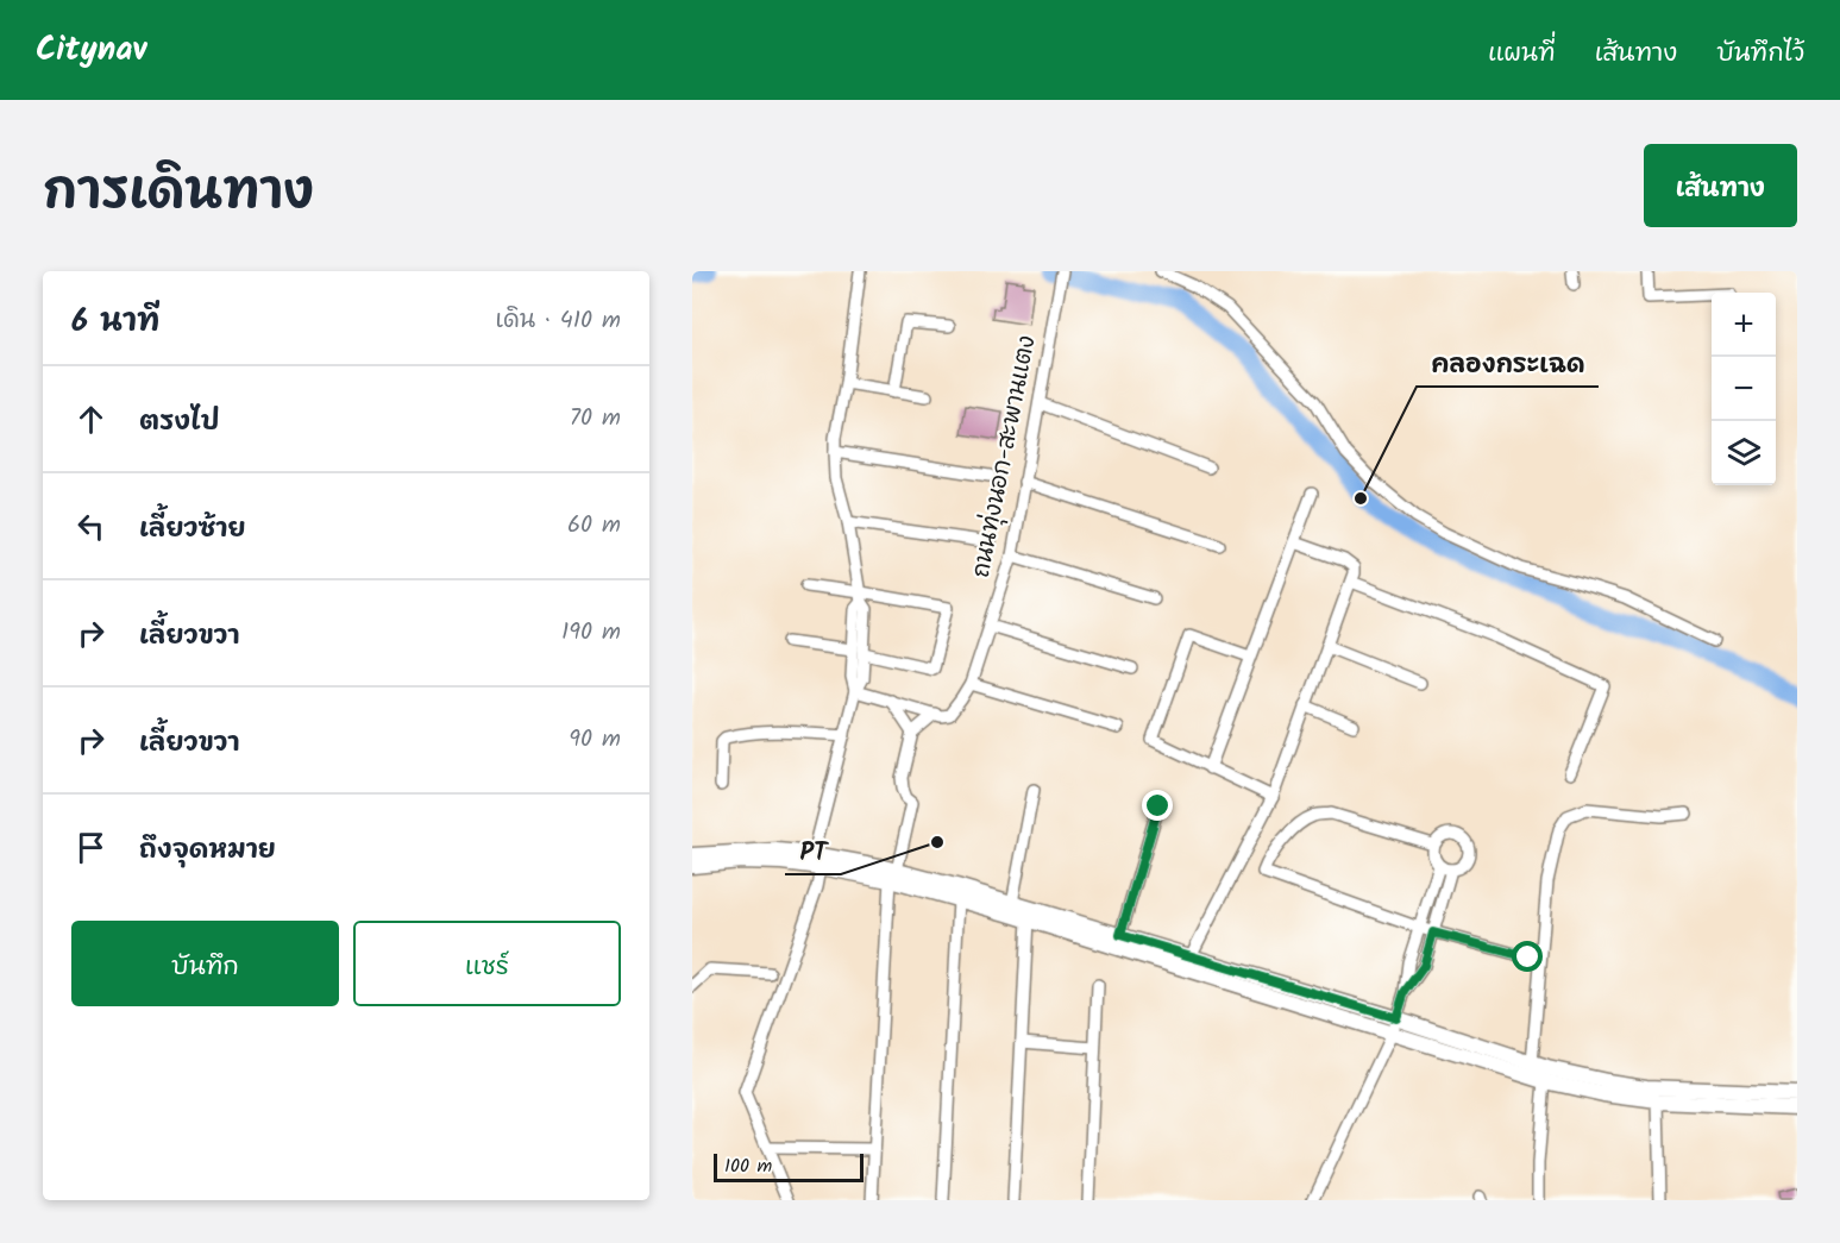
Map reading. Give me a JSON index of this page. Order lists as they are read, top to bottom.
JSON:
{
  "streets": {
    "street": ["ถนนทุ่งนอก-สะพานแตง"]
  },
  "places": ["คลองกระเฉด", "PT"],
  "scale_bar": "100 m",
  "page": {
    "header": "Citynav",
    "nav": ["แผนที่", "เส้นทาง", "บันทึกไว้"],
    "title": "การเดินทาง",
    "buttons": [
      "เส้นทาง",
      ["บันทึก", "แชร์"]
    ],
    "heading": ["6 นาที", "เดิน · 410 m"],
    "map_buttons": ["+", "−"],
    "list": [
      ["ตรงไป", "70 m"],
      ["เลี้ยวซ้าย", "60 m"],
      ["เลี้ยวขวา", "190 m"],
      ["เลี้ยวขวา", "90 m"],
      "ถึงจุดหมาย"
    ],
    "scale": "100 m"
  }
}
